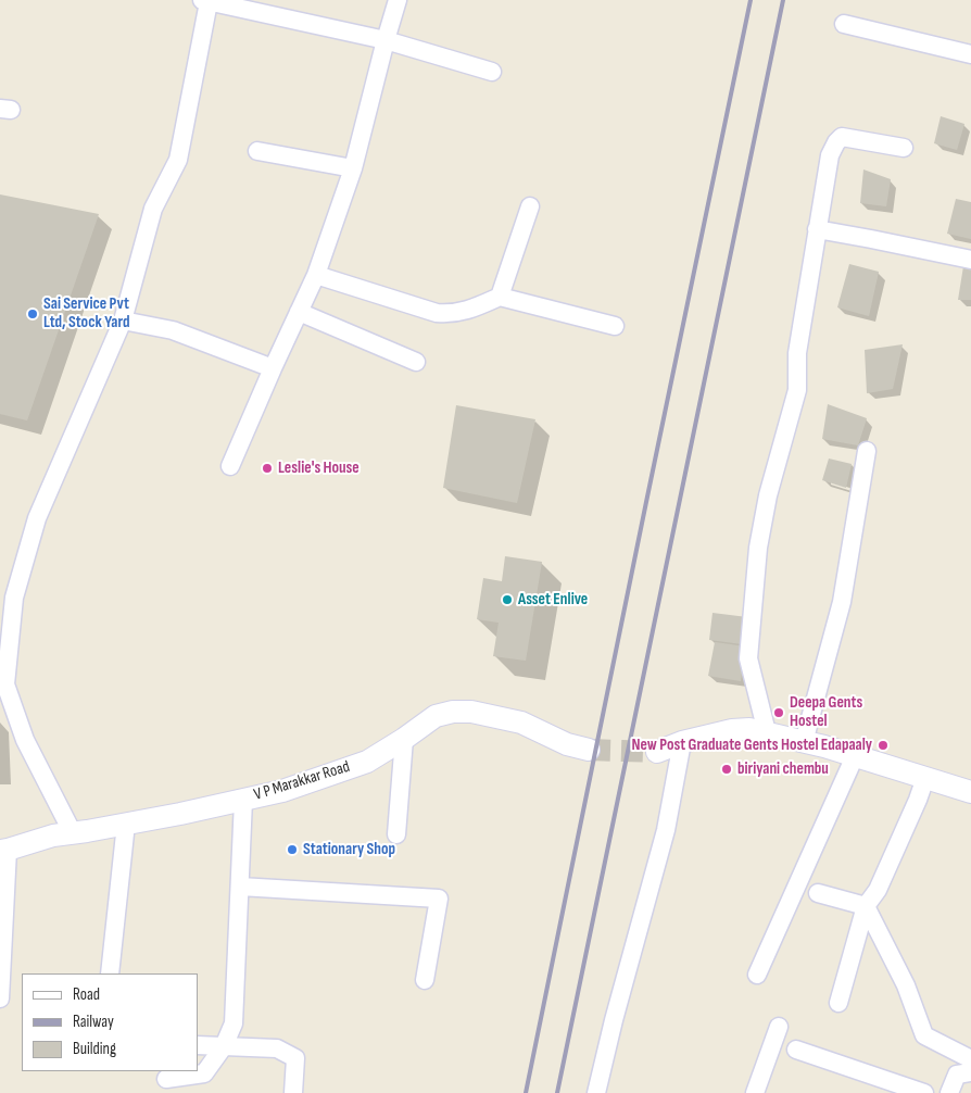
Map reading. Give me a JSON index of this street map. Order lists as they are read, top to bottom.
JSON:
{
  "streets": {
    "street": ["V P Marakkar Road"]
  },
  "places": [
    "Sai Service Pvt Ltd, Stock Yard",
    "Leslie's House",
    "Asset Enlive",
    "Deepa Gents Hostel",
    "New Post Graduate Gents Hostel Edapaaly",
    "biriyani chembu",
    "Stationary Shop"
  ],
  "legend": ["Road", "Railway", "Building"]
}
